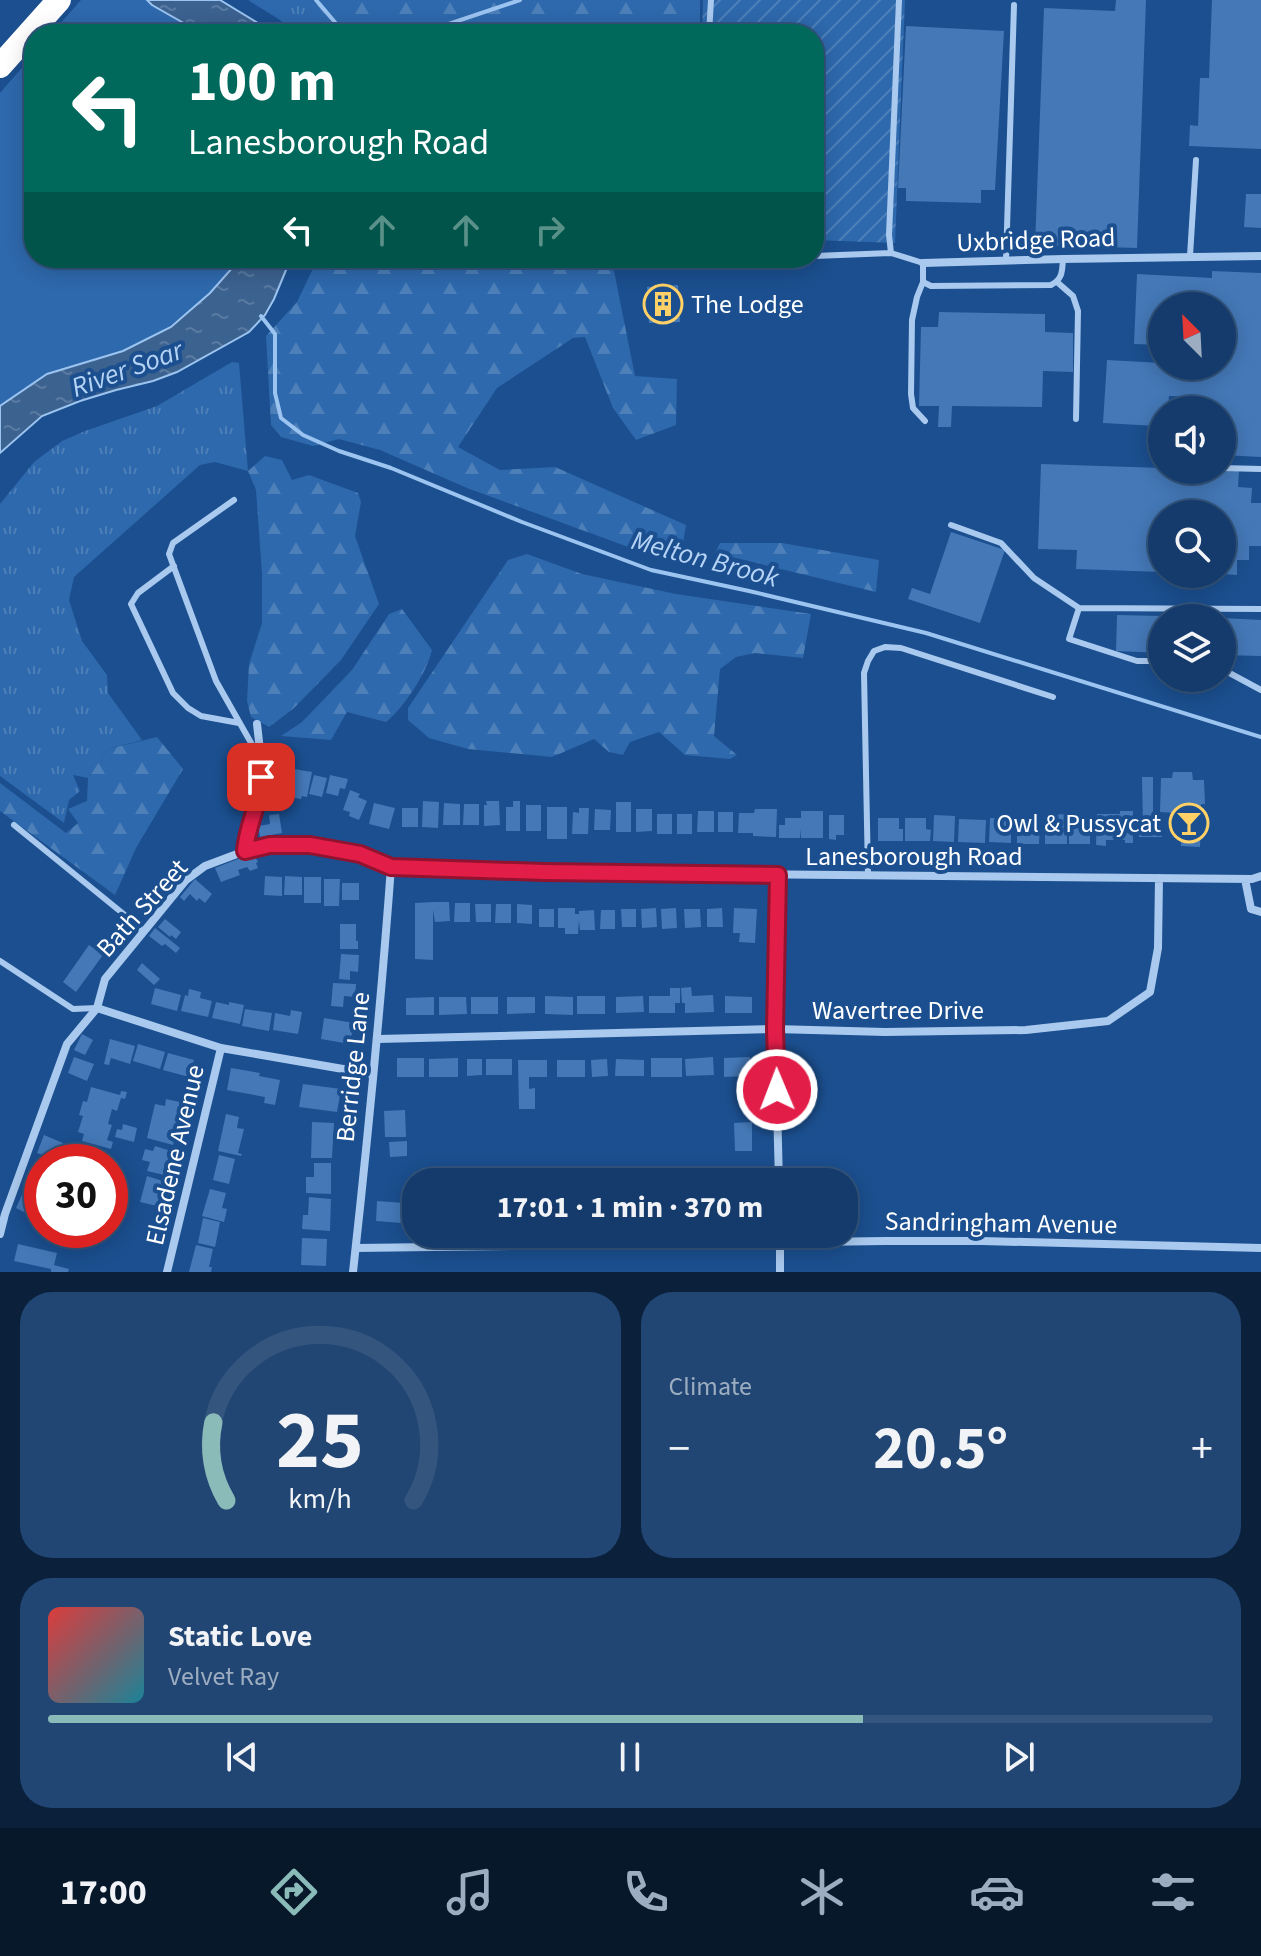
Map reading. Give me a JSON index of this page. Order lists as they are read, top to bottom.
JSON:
{
  "streets": {
    "street": [
      "Uxbridge Road",
      "Lanesborough Road",
      "Bath Street",
      "Wavertree Drive",
      "Berridge Lane",
      "Elsadene Avenue",
      "Sandringham Avenue"
    ]
  },
  "crossings": [
    ["Lanesborough Road", "Bath Street"],
    ["Lanesborough Road", "Wavertree Drive"],
    ["Lanesborough Road", "Berridge Lane"],
    ["Bath Street", "Berridge Lane"],
    ["Wavertree Drive", "Berridge Lane"],
    ["Berridge Lane", "Sandringham Avenue"]
  ],
  "water": ["River Soar", "Melton Brook"],
  "places": {
    "building": ["The Lodge"],
    "bar": ["Owl & Pussycat"]
  },
  "north": "top left",
  "page": {
    "turn": ["100 m", "Lanesborough Road"],
    "limit": "30",
    "trip": "17:01 · 1 min · 370 m",
    "tile": "Climate",
    "heat": ["−", "20.5°", "+"],
    "song": ["Static Love", "Velvet Ray"],
    "tabs": "17:00",
    "gauge": ["25", "km/h"]
  }
}
